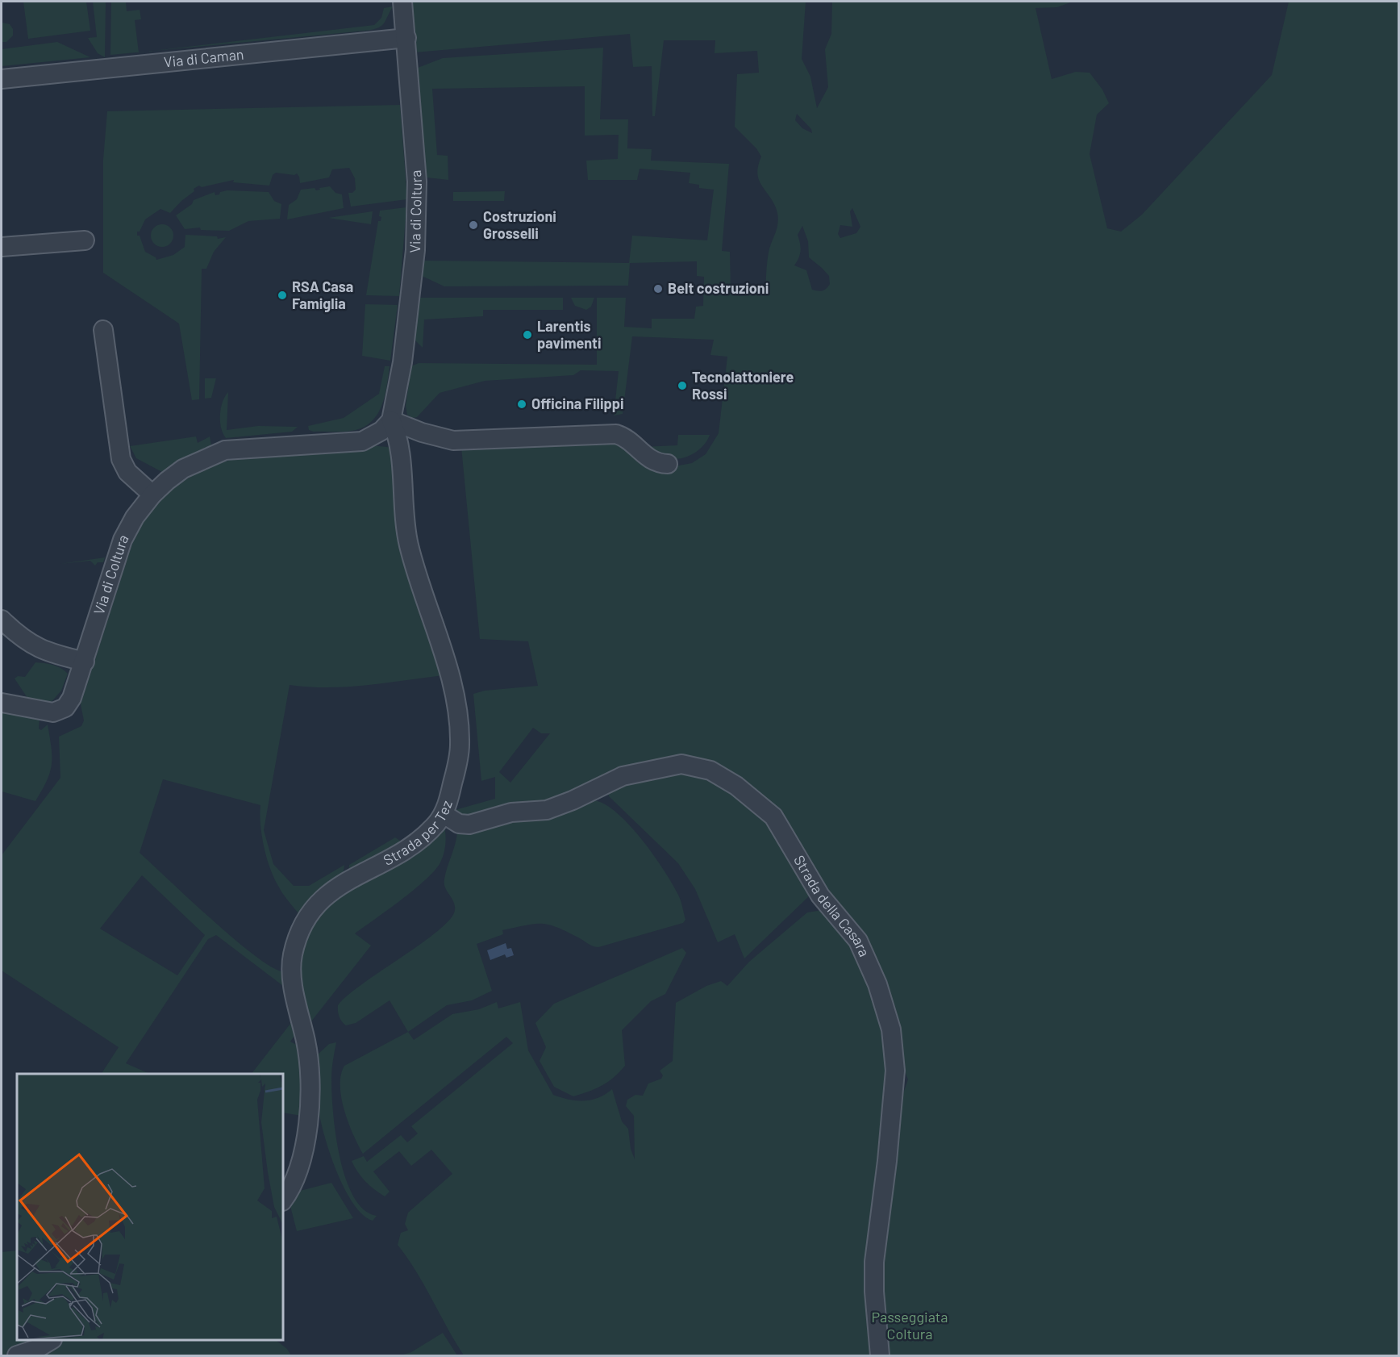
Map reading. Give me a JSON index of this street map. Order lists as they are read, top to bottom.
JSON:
{
  "streets": {
    "street": [
      "Via di Caman",
      "Via di Coltura",
      "Strada per Tez",
      "Strada della Casara"
    ]
  },
  "crossings": [
    ["Via di Caman", "Via di Coltura"],
    ["Via di Coltura", "Strada per Tez"],
    ["Strada per Tez", "Strada della Casara"]
  ],
  "parks": ["Passeggiata Coltura"],
  "places": [
    "Costruzioni Grosselli",
    "Belt costruzioni",
    "RSA Casa Famiglia",
    "Larentis pavimenti",
    "Tecnolattoniere Rossi",
    "Officina Filippi"
  ]
}
